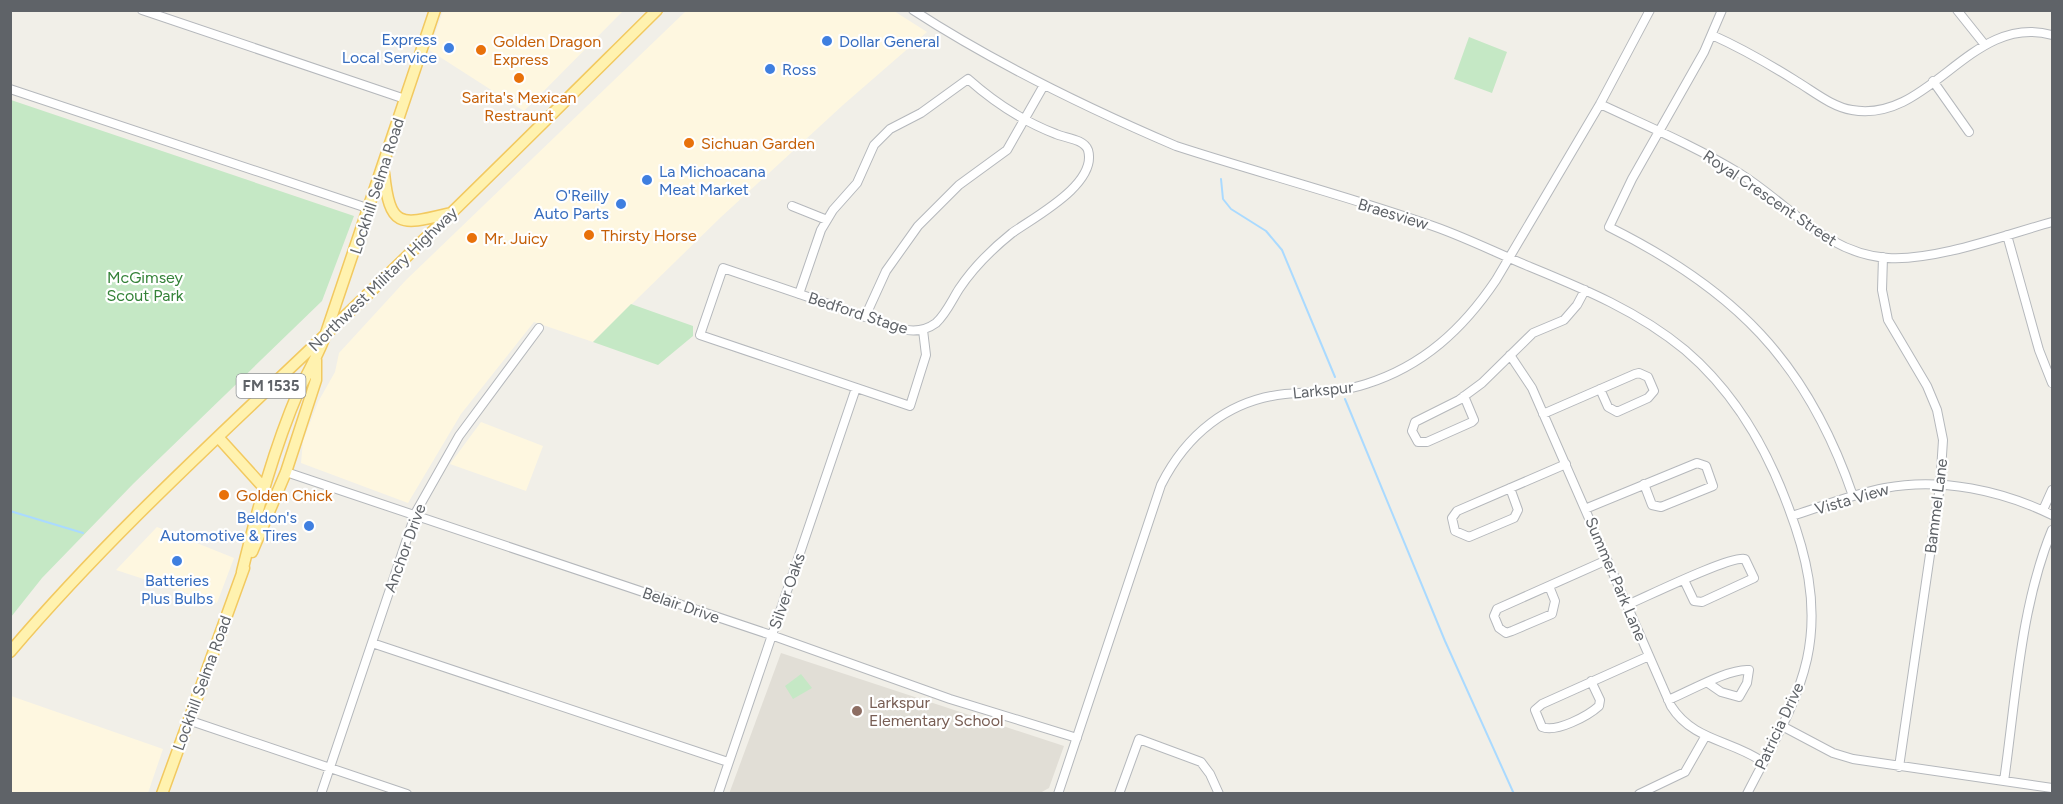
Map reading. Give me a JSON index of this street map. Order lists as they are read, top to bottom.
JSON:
{
  "streets": {
    "main road": ["Lockhill Selma Road", "Northwest Military Highway", "FM 1535"],
    "street": [
      "Royal Crescent Street",
      "Braesview",
      "Bedford Stage",
      "Larkspur",
      "Vista View",
      "Bammel Lane",
      "Anchor Drive",
      "Summer Park Lane",
      "Silver Oaks",
      "Belair Drive",
      "Patricia Drive"
    ]
  },
  "crossings": [
    ["Lockhill Selma Road", "Northwest Military Highway"],
    ["Lockhill Selma Road", "Belair Drive"],
    ["Royal Crescent Street", "Larkspur"],
    ["Royal Crescent Street", "Bammel Lane"],
    ["Braesview", "Larkspur"],
    ["Braesview", "Vista View"],
    ["Braesview", "Patricia Drive"],
    ["Bedford Stage", "Silver Oaks"],
    ["Larkspur", "Belair Drive"],
    ["Vista View", "Bammel Lane"],
    ["Vista View", "Patricia Drive"],
    ["Anchor Drive", "Belair Drive"],
    ["Summer Park Lane", "Patricia Drive"],
    ["Silver Oaks", "Belair Drive"]
  ],
  "parks": ["McGimsey Scout Park"],
  "places": [
    "Dollar General",
    "Express Local Service",
    "Golden Dragon Express",
    "Ross",
    "Sarita's Mexican Restraunt",
    "Sichuan Garden",
    "La Michoacana Meat Market",
    "O'Reilly Auto Parts",
    "Thirsty Horse",
    "Mr. Juicy",
    "Golden Chick",
    "Beldon's Automotive & Tires",
    "Batteries Plus Bulbs",
    "Larkspur Elementary School"
  ]
}
